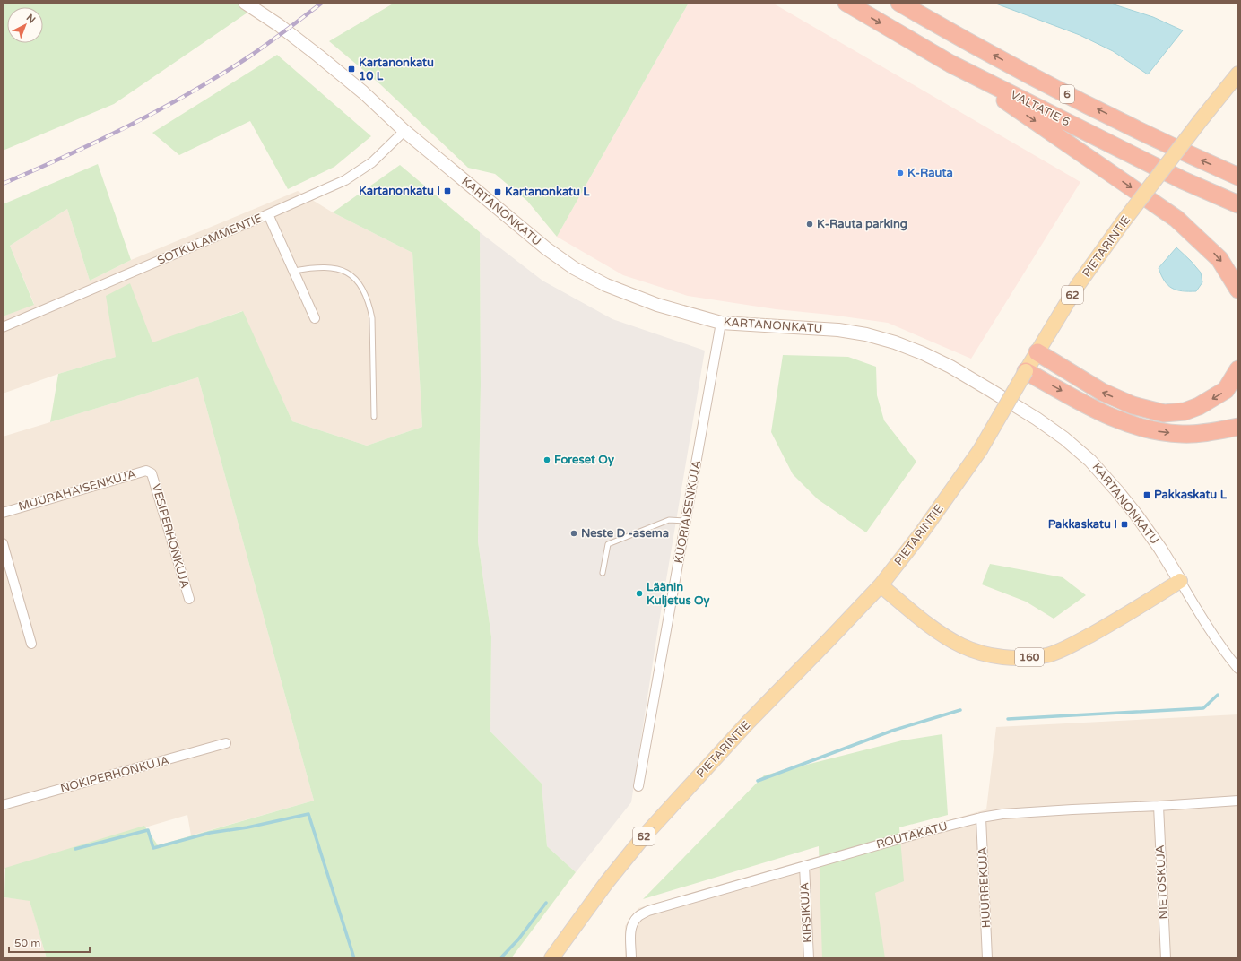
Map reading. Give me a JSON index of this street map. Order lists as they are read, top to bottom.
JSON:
{
  "streets": {
    "highway": ["6", "VALTATIE 6"],
    "main road": [
      "KARTANONKATU",
      "PIETARINTIE",
      "62",
      "160"
    ],
    "street": [
      "SOTKULAMMENTIE",
      "MUURAHAISENKUJA",
      "KUORIAISENKUJA",
      "VESIPERHONKUJA",
      "NOKIPERHONKUJA",
      "ROUTAKATU",
      "NIETOSKUJA",
      "HUURREKUJA",
      "KIRSIKUJA"
    ]
  },
  "crossings": [
    ["KARTANONKATU", "SOTKULAMMENTIE"],
    ["KARTANONKATU", "KUORIAISENKUJA"],
    ["KARTANONKATU", "160"],
    ["PIETARINTIE", "160"],
    ["MUURAHAISENKUJA", "VESIPERHONKUJA"],
    ["ROUTAKATU", "NIETOSKUJA"],
    ["ROUTAKATU", "HUURREKUJA"],
    ["ROUTAKATU", "KIRSIKUJA"]
  ],
  "places": {
    "transit": [
      "Kartanonkatu 10 L",
      "Kartanonkatu I",
      "Kartanonkatu L",
      "Pakkaskatu L",
      "Pakkaskatu I"
    ],
    "other": [
      "K-Rauta",
      "K-Rauta parking",
      "Foreset Oy",
      "Neste D -asema",
      "Läänin Kuljetus Oy"
    ]
  },
  "scale_bar": "50 m",
  "north": "top right"
}
